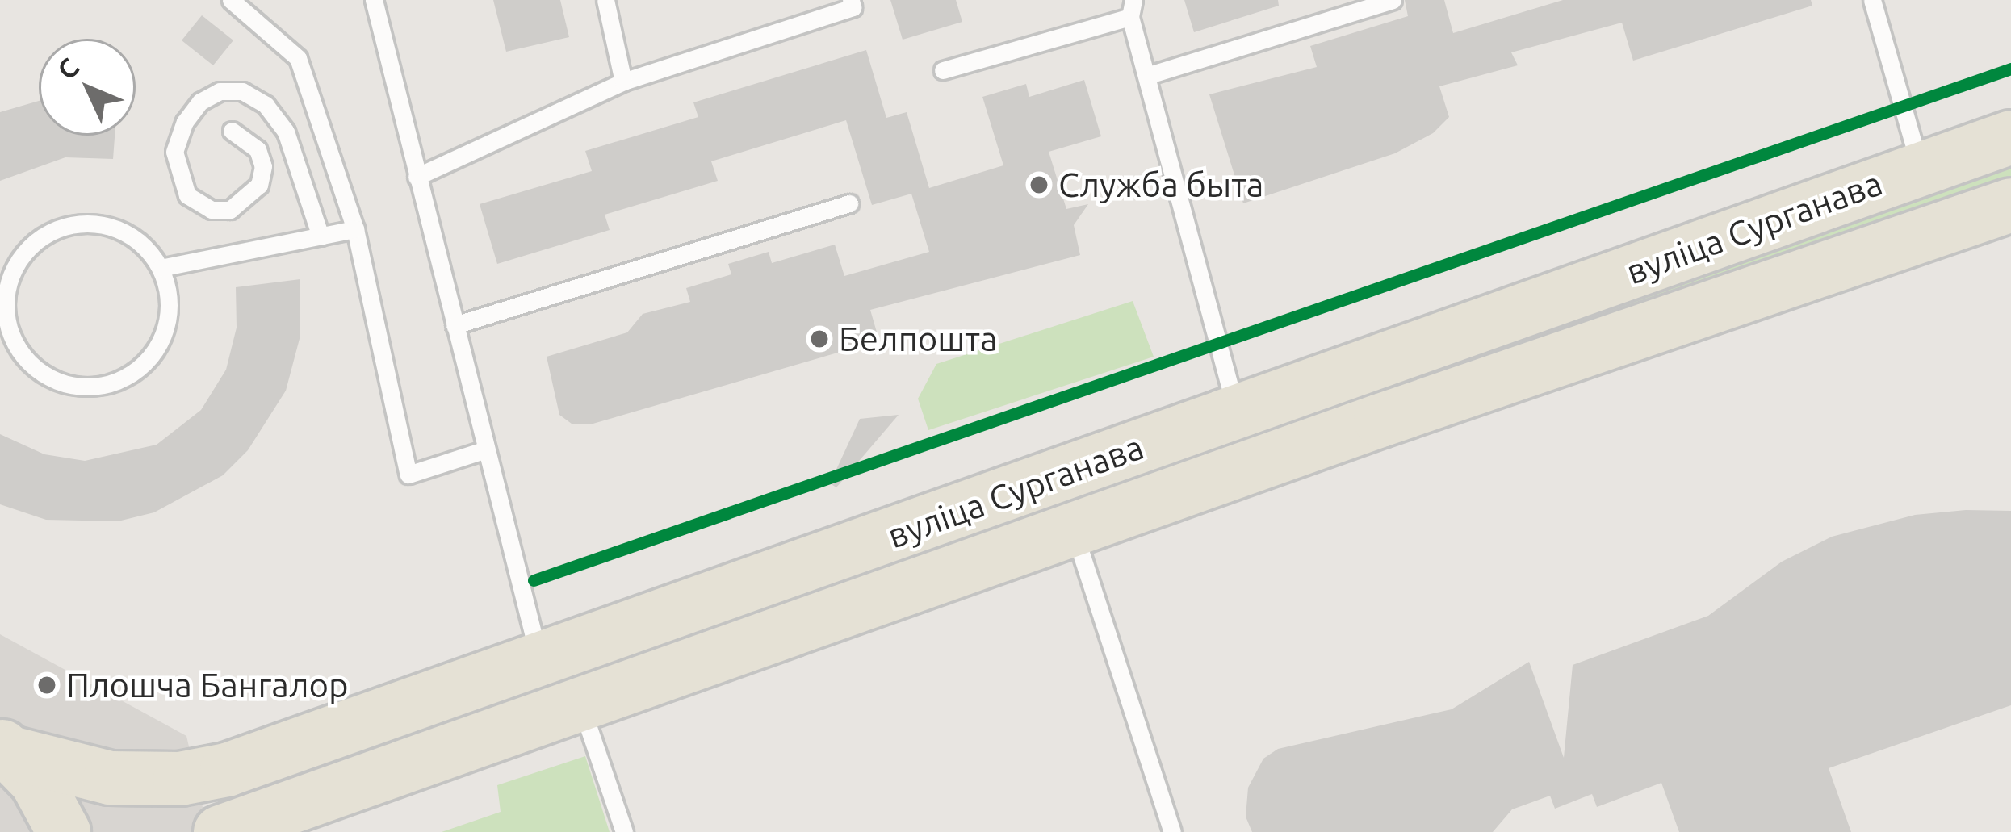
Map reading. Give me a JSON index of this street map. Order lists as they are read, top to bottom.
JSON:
{
  "streets": {
    "main road": ["вуліца Сурганава"]
  },
  "places": ["Служба быта", "Белпошта", "Плошча Бангалор"],
  "north": "top left"
}
